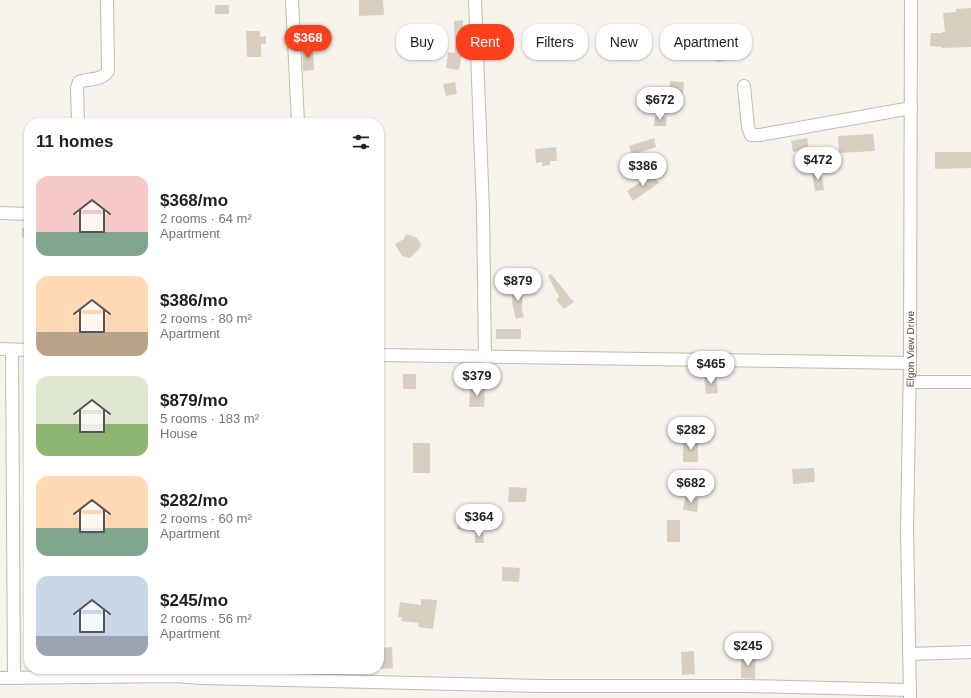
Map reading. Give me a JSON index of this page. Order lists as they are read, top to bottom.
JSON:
{
  "streets": {
    "street": ["Elgon View Drive"]
  },
  "page": {
    "chip": [
      "Buy",
      "Rent",
      "Filters",
      "New",
      "Apartment"
    ],
    "price": [
      "$368",
      "$672",
      "$472",
      "$386",
      "$879",
      "$465",
      "$379",
      "$282",
      "$682",
      "$364",
      "$245"
    ],
    "heading": "11 homes",
    "list": [
      {
        "name": "$368/mo",
        "note": "2 rooms · 64 m² · Apartment"
      },
      {
        "name": "$386/mo",
        "note": "2 rooms · 80 m² · Apartment"
      },
      {
        "name": "$879/mo",
        "note": "5 rooms · 183 m² · House"
      },
      {
        "name": "$282/mo",
        "note": "2 rooms · 60 m² · Apartment"
      },
      {
        "name": "$245/mo",
        "note": "2 rooms · 56 m² · Apartment"
      }
    ]
  }
}
